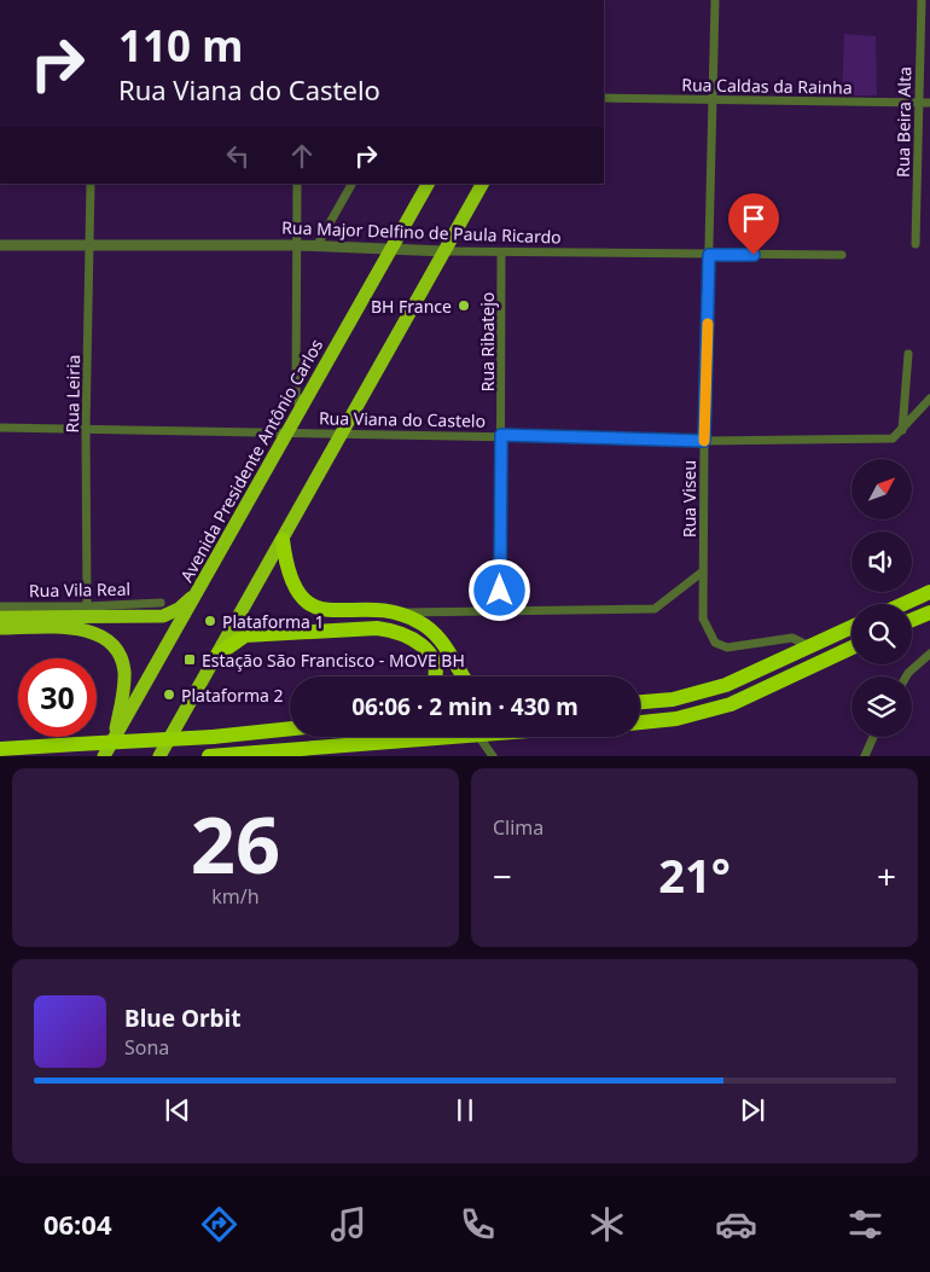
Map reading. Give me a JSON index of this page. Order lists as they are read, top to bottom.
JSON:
{
  "streets": {
    "highway": ["Avenida Presidente Antônio Carlos"],
    "street": [
      "Rua Caldas da Rainha",
      "Rua Beira Alta",
      "Rua Major Delfino de Paula Ricardo",
      "Rua Ribatejo",
      "Rua Leiria",
      "Rua Viana do Castelo",
      "Rua Viseu",
      "Rua Vila Real"
    ]
  },
  "crossings": [
    ["Rua Caldas da Rainha", "Rua Beira Alta"],
    ["Rua Caldas da Rainha", "Rua Viseu"],
    ["Rua Major Delfino de Paula Ricardo", "Rua Ribatejo"],
    ["Rua Major Delfino de Paula Ricardo", "Rua Leiria"],
    ["Rua Major Delfino de Paula Ricardo", "Avenida Presidente Antônio Carlos"],
    ["Rua Major Delfino de Paula Ricardo", "Rua Viseu"],
    ["Rua Ribatejo", "Rua Viana do Castelo"],
    ["Rua Leiria", "Rua Viana do Castelo"],
    ["Rua Leiria", "Rua Vila Real"],
    ["Rua Viana do Castelo", "Avenida Presidente Antônio Carlos"],
    ["Rua Viana do Castelo", "Rua Viseu"]
  ],
  "places": {
    "other": ["BH France", "Plataforma 1", "Plataforma 2"],
    "transit": ["Estação São Francisco - MOVE BH"]
  },
  "north": "top right",
  "page": {
    "turn": ["110 m", "Rua Viana do Castelo"],
    "limit": "30",
    "trip": "06:06 · 2 min · 430 m",
    "tile": [
      ["26", "km/h"],
      "Clima"
    ],
    "heat": ["−", "21°", "+"],
    "song": ["Blue Orbit", "Sona"],
    "tabs": "06:04"
  }
}
